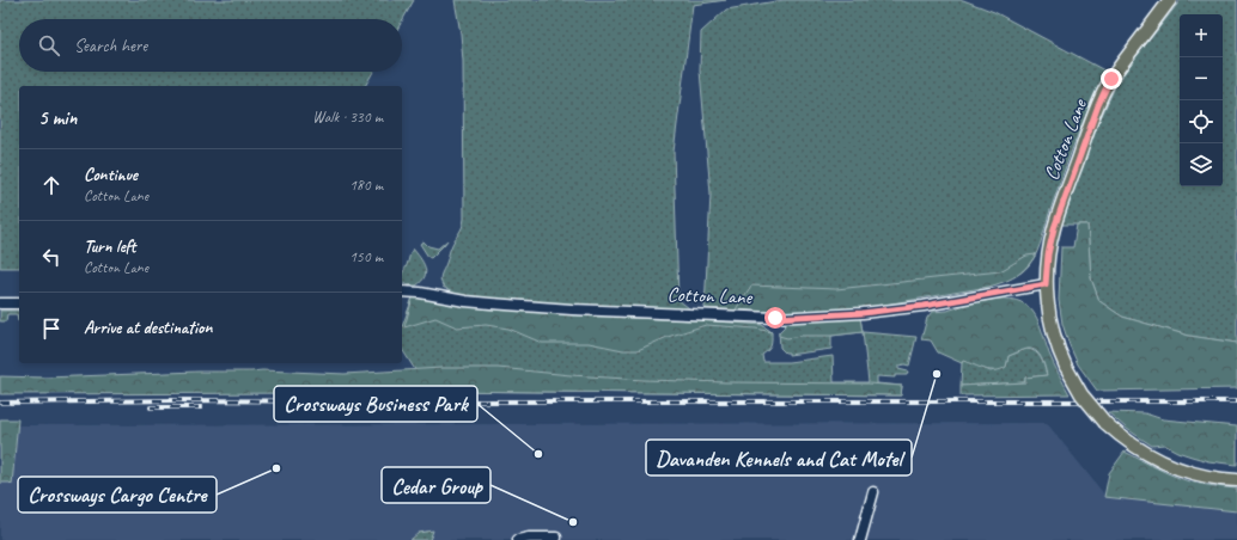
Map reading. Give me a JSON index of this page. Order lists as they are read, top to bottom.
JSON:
{
  "streets": {
    "main road": ["Cotton Lane"]
  },
  "places": [
    "Davanden Kennels and Cat Motel",
    "Crossways Business Park",
    "Crossways Cargo Centre",
    "Cedar Group"
  ],
  "page": {
    "map_buttons": ["+", "−"],
    "search": "Search here",
    "heading": ["5 min", "Walk · 330 m"],
    "list": [
      ["Continue", "Cotton Lane", "180 m"],
      ["Turn left", "Cotton Lane", "150 m"],
      "Arrive at destination"
    ]
  }
}
